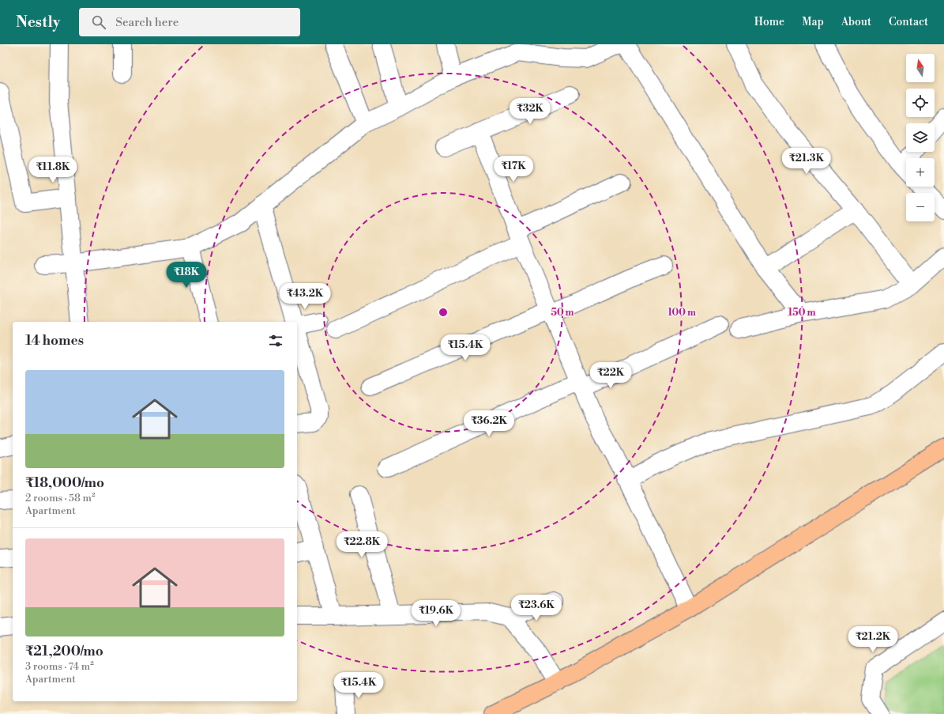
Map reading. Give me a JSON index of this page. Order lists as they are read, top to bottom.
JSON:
{
  "north": "top",
  "page": {
    "header": "Nestly",
    "search": "Search here",
    "nav": [
      "Home",
      "Map",
      "About",
      "Contact"
    ],
    "map_buttons": ["+", "−"],
    "price": [
      "₹32K",
      "₹21.3K",
      "₹17K",
      "₹11.8K",
      "₹18K",
      "₹43.2K",
      "₹15.4K",
      "₹22K",
      "₹36.2K",
      "₹22.8K",
      "₹23.6K",
      "₹19.6K",
      "₹21.2K",
      "₹15.4K"
    ],
    "heading": "14 homes",
    "list": [
      {
        "name": "₹18,000/mo",
        "note": "2 rooms · 58 m² · Apartment"
      },
      {
        "name": "₹21,200/mo",
        "note": "3 rooms · 74 m² · Apartment"
      }
    ]
  },
  "rings": ["50 m", "100 m", "150 m"]
}
